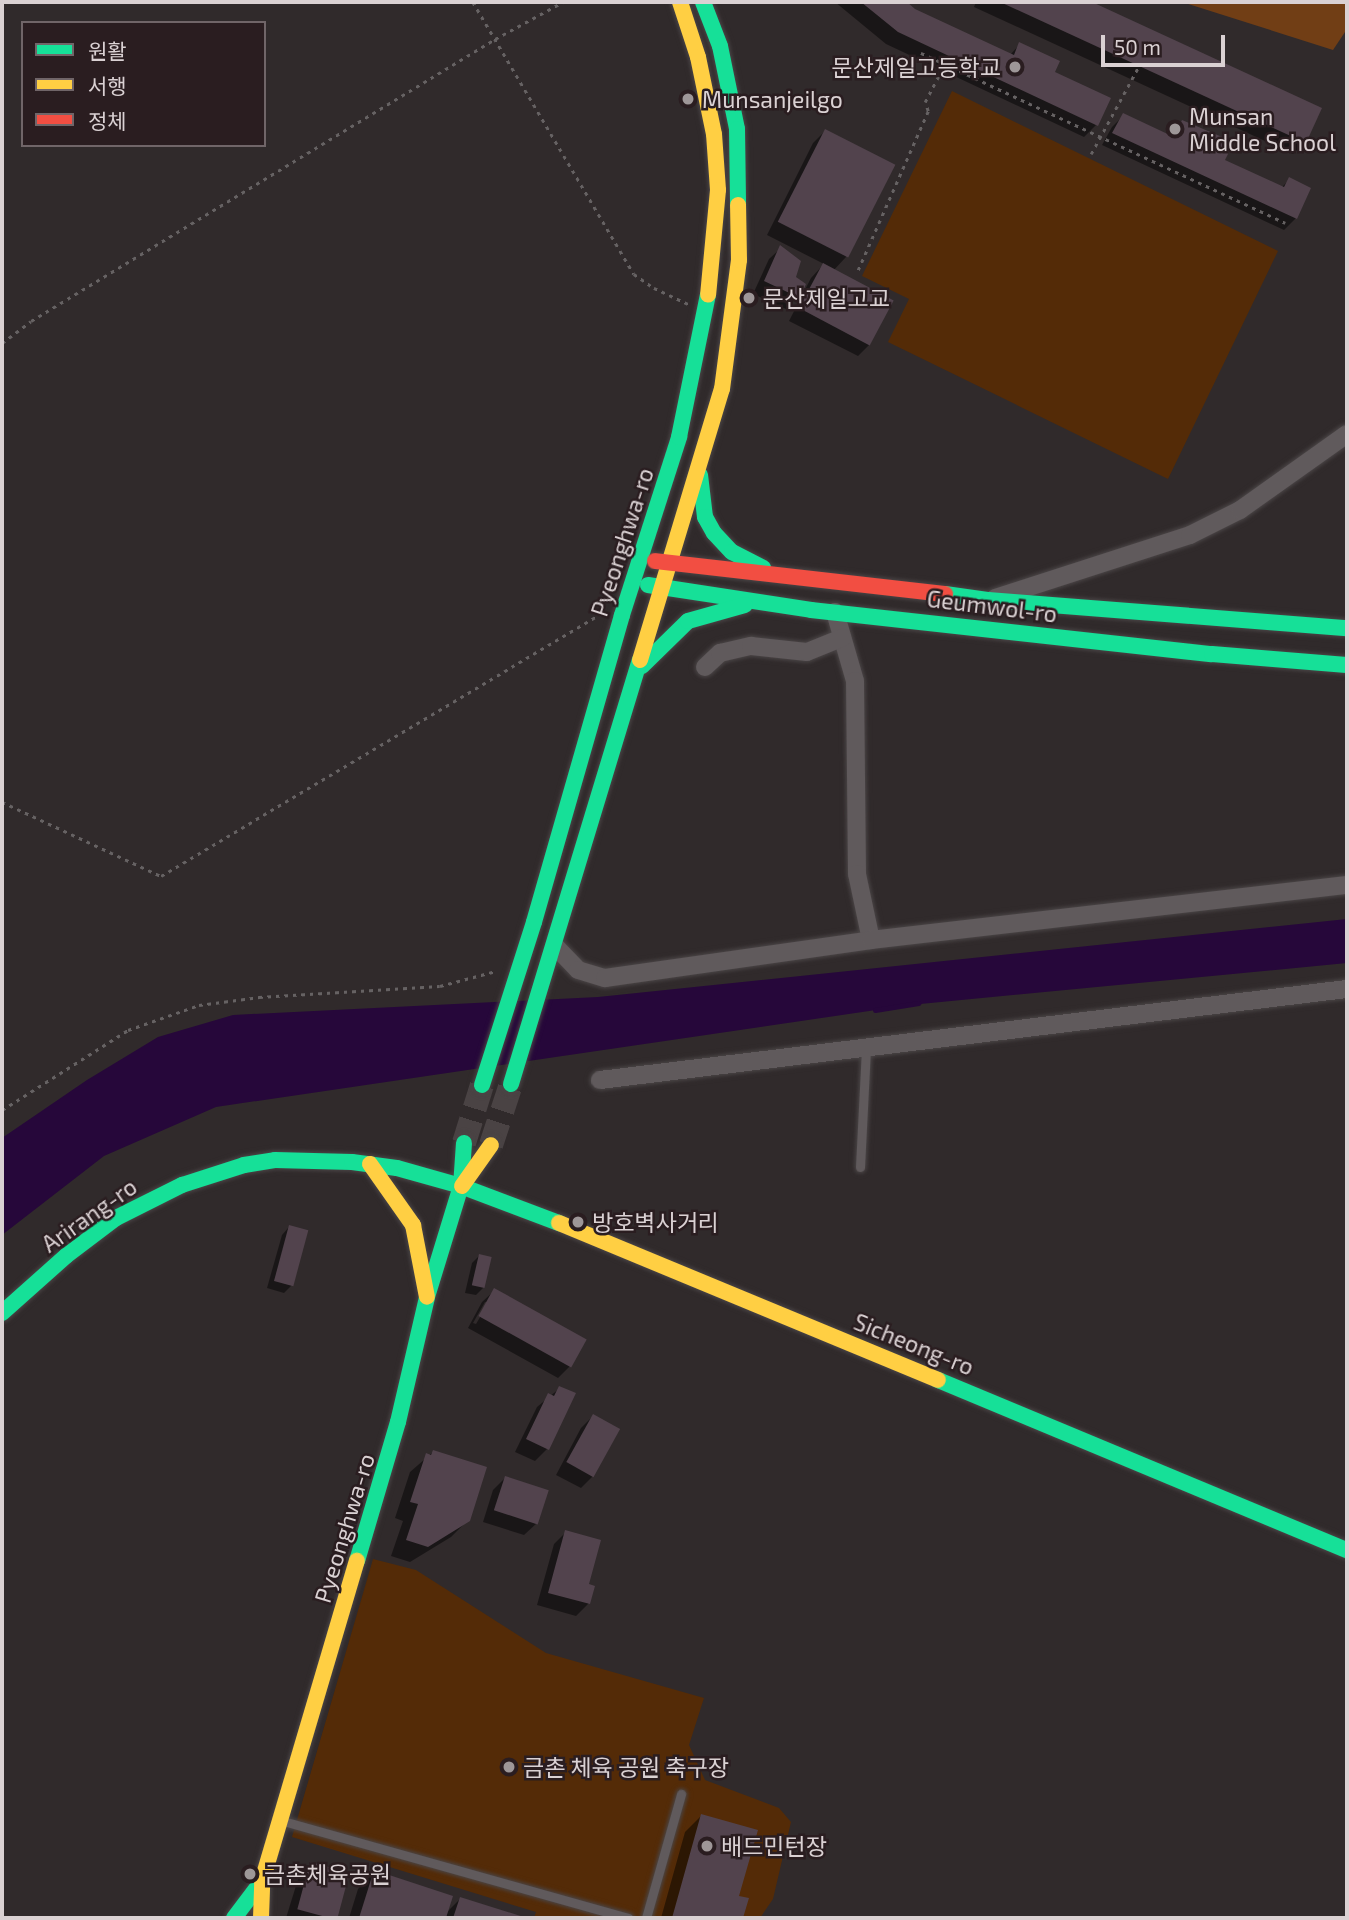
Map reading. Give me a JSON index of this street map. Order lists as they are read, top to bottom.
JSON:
{
  "streets": {
    "main road": [
      "Pyeonghwa-ro",
      "Geumwol-ro",
      "Arirang-ro",
      "Sicheong-ro"
    ]
  },
  "crossings": [
    ["Pyeonghwa-ro", "Geumwol-ro"],
    ["Pyeonghwa-ro", "Arirang-ro"],
    ["Pyeonghwa-ro", "Sicheong-ro"],
    ["Arirang-ro", "Sicheong-ro"]
  ],
  "places": [
    "문산제일고등학교",
    "Munsanjeilgo",
    "Munsan Middle School",
    "문산제일고교",
    "방호벽사거리",
    "금촌 체육 공원 축구장",
    "배드민턴장",
    "금촌체육공원"
  ],
  "legend": ["원활", "서행", "정체"],
  "scale_bar": "50 m"
}
